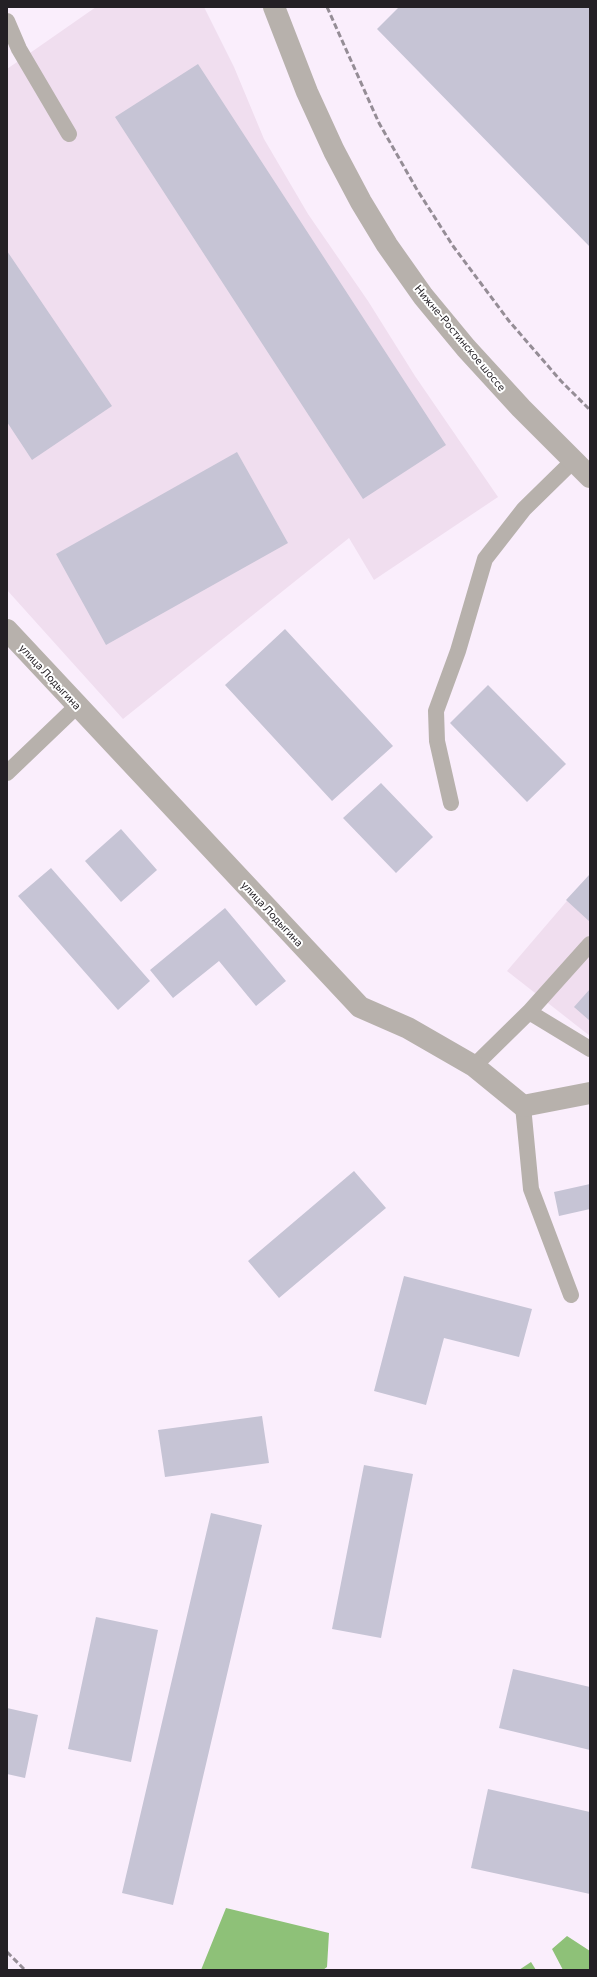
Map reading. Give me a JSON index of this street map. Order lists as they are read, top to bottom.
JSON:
{
  "streets": {
    "street": ["Нижне-Ростинское шоссе", "улица Лодыгина"]
  }
}
